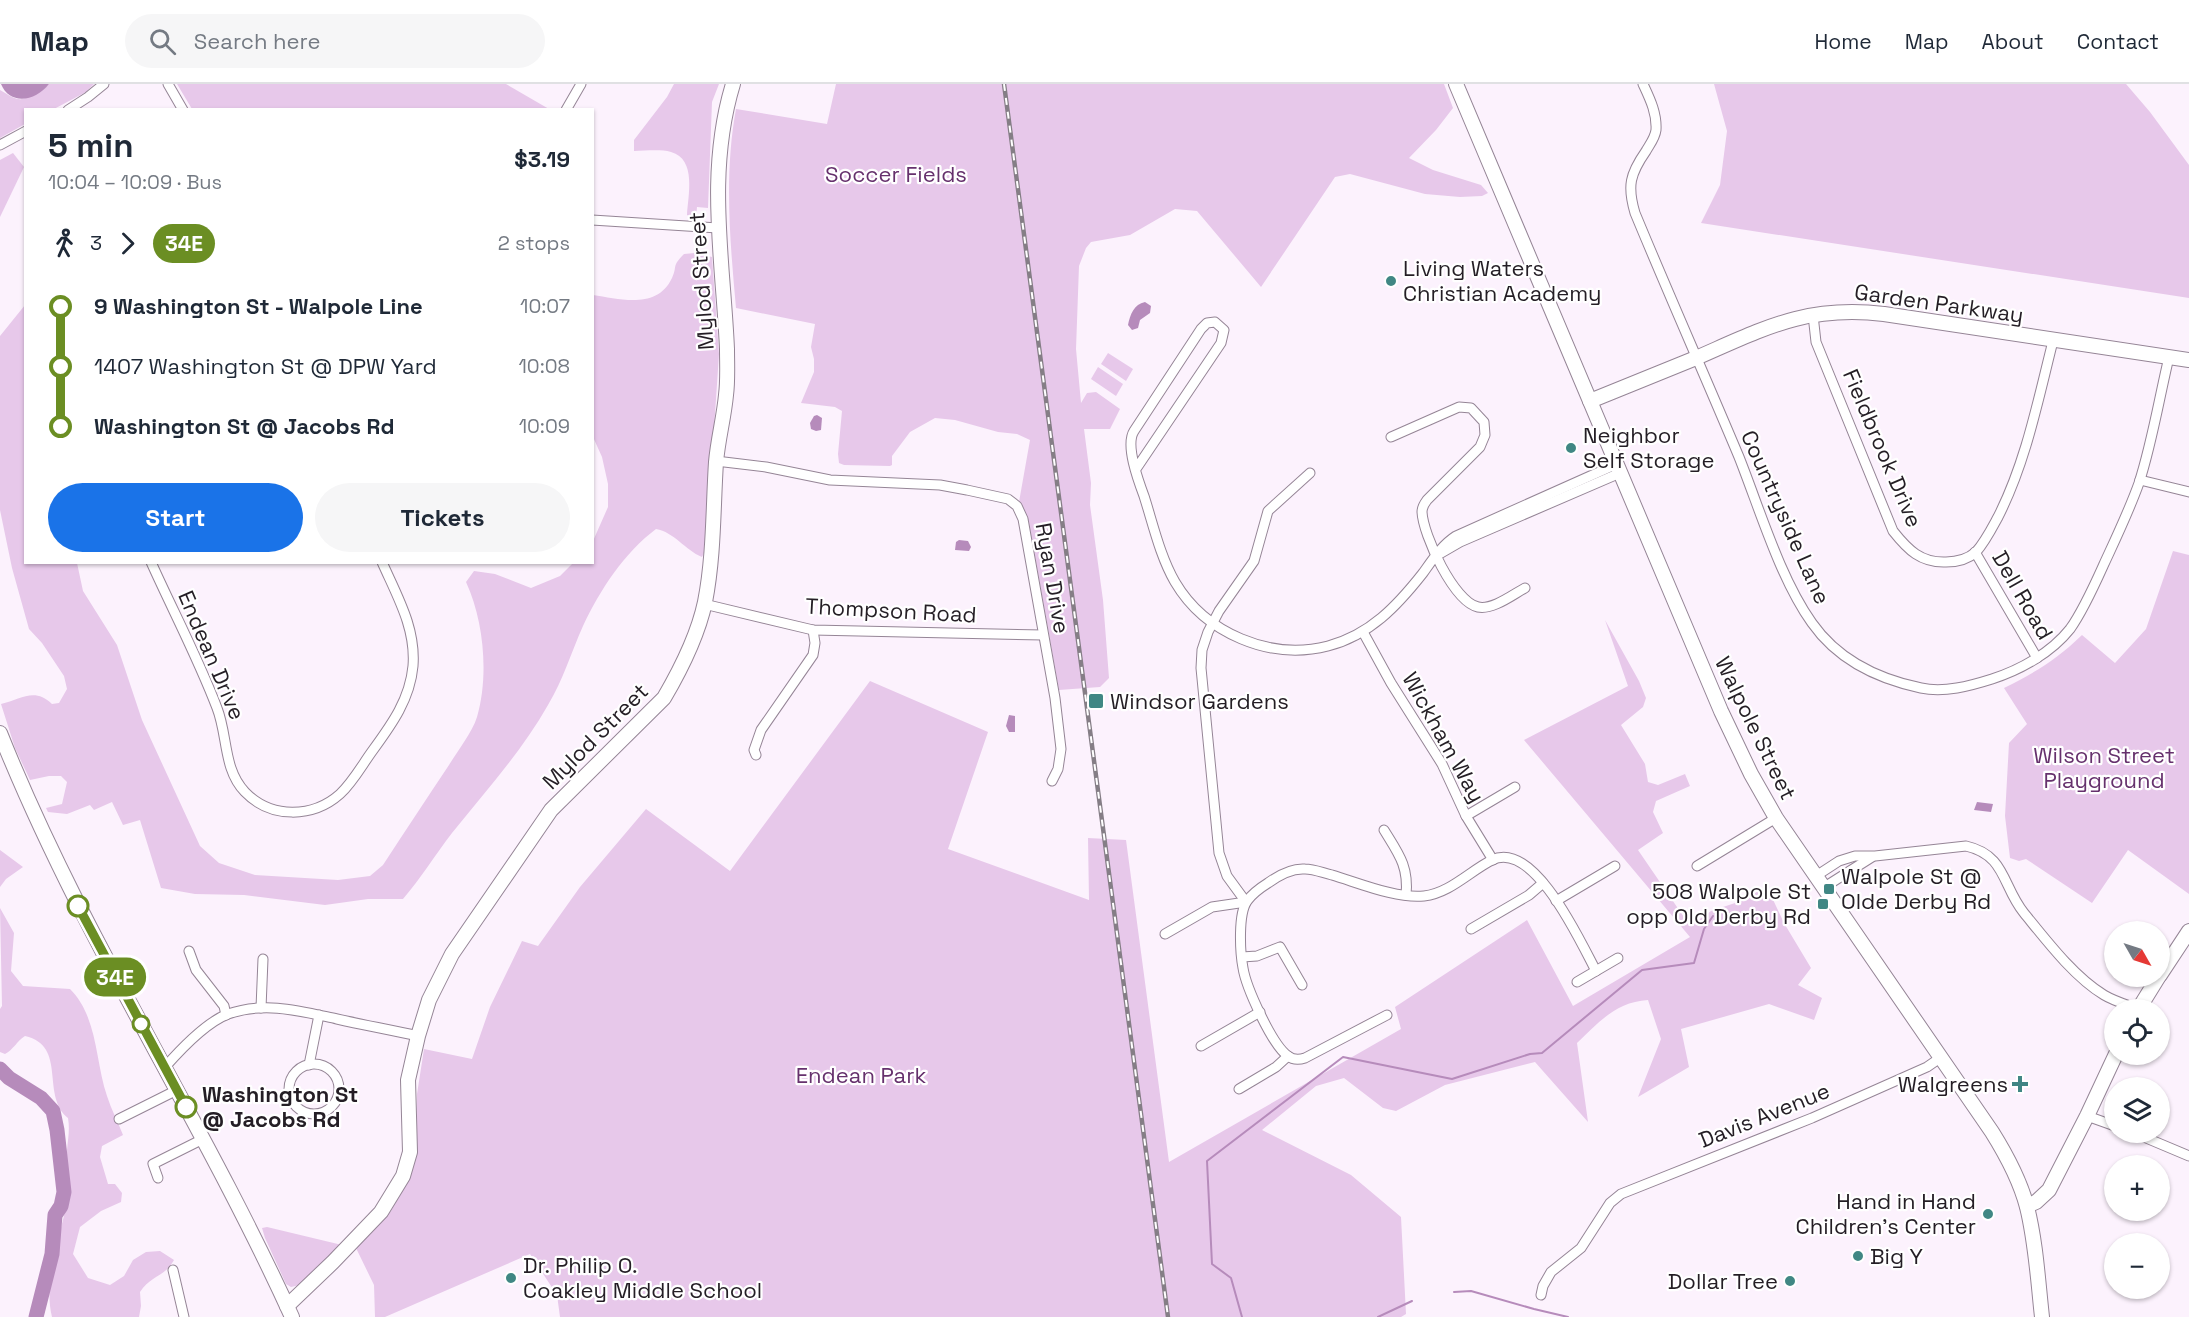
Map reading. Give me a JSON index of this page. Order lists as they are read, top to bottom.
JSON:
{
  "streets": {
    "street": [
      "Mylod Street",
      "Garden Parkway",
      "Fieldbrook Drive",
      "Countryside Lane",
      "Ryan Drive",
      "Dell Road",
      "Thompson Road",
      "Endean Drive",
      "Walpole Street",
      "Wickham Way",
      "Davis Avenue"
    ]
  },
  "crossings": [
    ["Mylod Street", "Ryan Drive"],
    ["Mylod Street", "Thompson Road"],
    ["Garden Parkway", "Fieldbrook Drive"],
    ["Garden Parkway", "Countryside Lane"],
    ["Garden Parkway", "Walpole Street"],
    ["Fieldbrook Drive", "Dell Road"],
    ["Countryside Lane", "Dell Road"],
    ["Ryan Drive", "Thompson Road"],
    ["Walpole Street", "Davis Avenue"]
  ],
  "parks": ["Soccer Fields", "Wilson Street Playground", "Endean Park"],
  "places": {
    "other": [
      "Living Waters Christian Academy",
      "Neighbor Self Storage",
      "Washington St @ Jacobs Rd",
      "Hand in Hand Children's Center",
      "Big Y",
      "Dr. Philip O. Coakley Middle School",
      "Dollar Tree"
    ],
    "transit": ["Windsor Gardens", "Walpole St @ Olde Derby Rd", "508 Walpole St opp Old Derby Rd"],
    "health": ["Walgreens"]
  },
  "lines": ["bus line 34E"],
  "north": "bottom right",
  "page": {
    "header": "Map",
    "search": "Search here",
    "nav": [
      "Home",
      "Map",
      "About",
      "Contact"
    ],
    "on_map": "34E",
    "heading": ["5 min", "10:04 – 10:09 · Bus", "$3.19"],
    "legs": ["3", "34E", "2 stops"],
    "list": [
      {
        "name": "9 Washington St - Walpole Line",
        "value": "10:07"
      },
      {
        "name": "1407 Washington St @ DPW Yard",
        "value": "10:08"
      },
      {
        "name": "Washington St @ Jacobs Rd",
        "value": "10:09"
      }
    ],
    "buttons": ["Start", "Tickets"],
    "map_buttons": ["+", "−"]
  }
}
